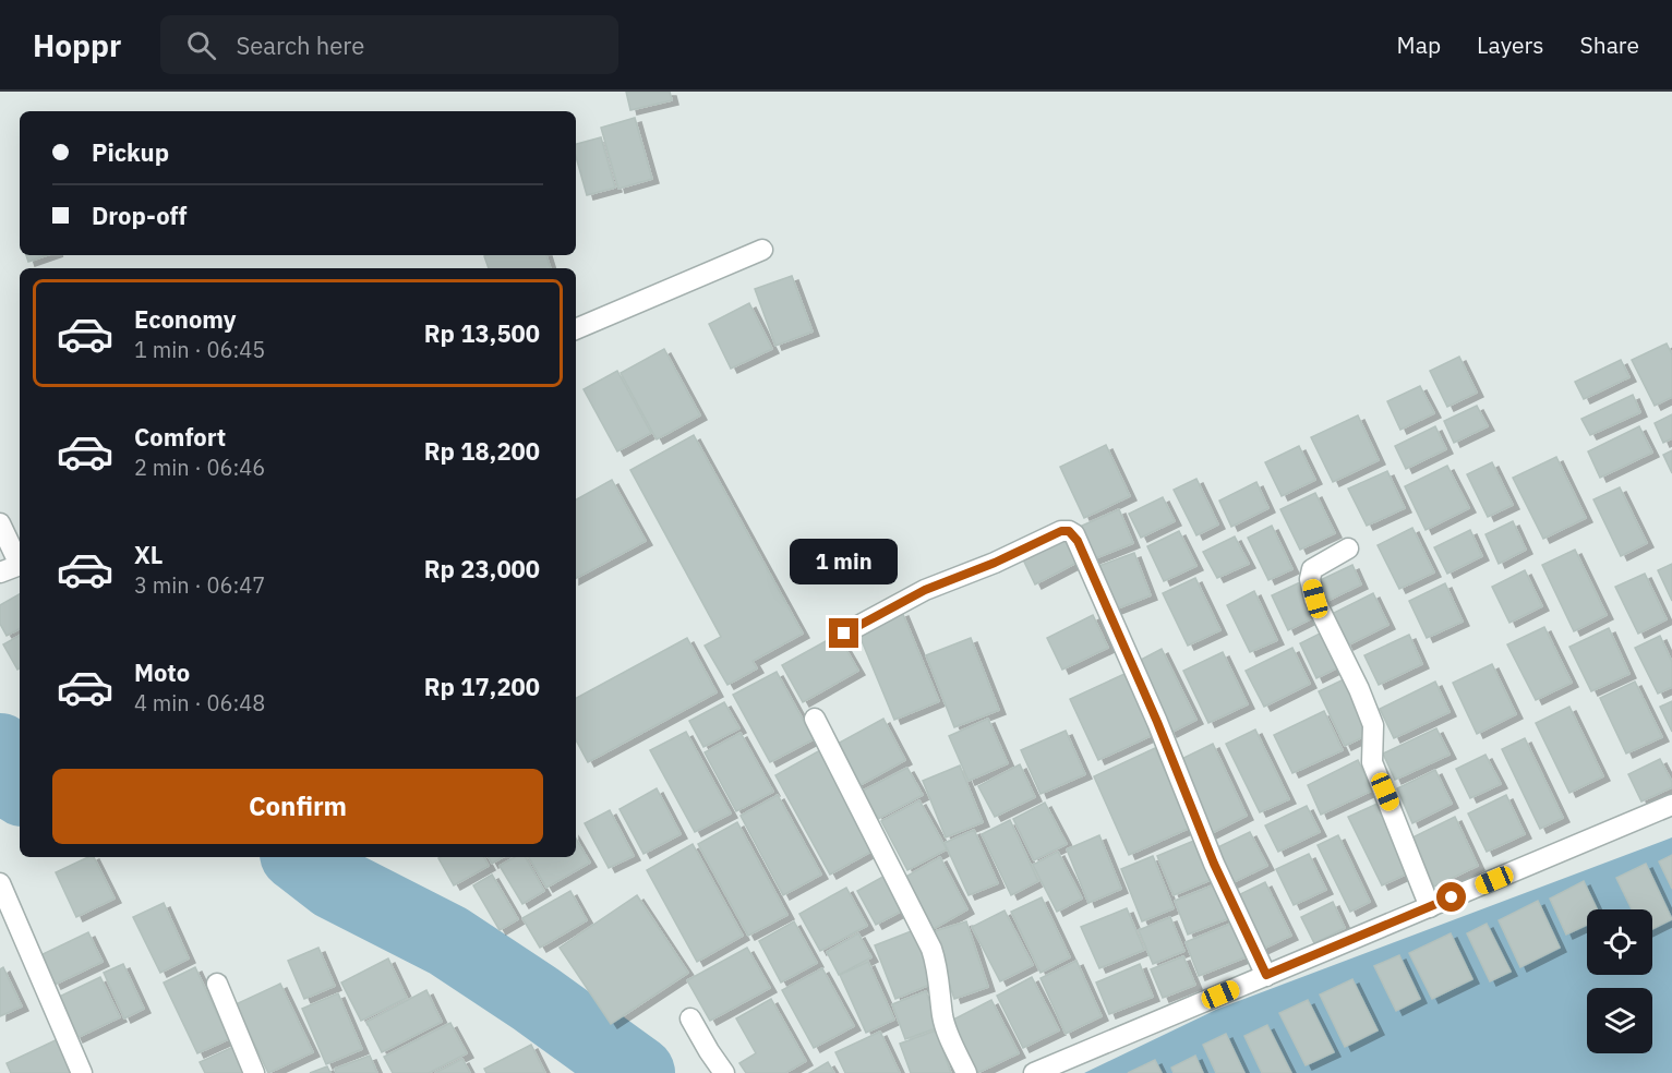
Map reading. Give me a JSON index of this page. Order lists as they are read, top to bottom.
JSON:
{
  "page": {
    "header": "Hoppr",
    "search": "Search here",
    "nav": ["Map", "Layers", "Share"],
    "banner": ["Pickup", "Drop-off"],
    "list": [
      {
        "name": "Economy",
        "note": "1 min · 06:45",
        "value": "Rp 13,500"
      },
      {
        "name": "Comfort",
        "note": "2 min · 06:46",
        "value": "Rp 18,200"
      },
      {
        "name": "XL",
        "note": "3 min · 06:47",
        "value": "Rp 23,000"
      },
      {
        "name": "Moto",
        "note": "4 min · 06:48",
        "value": "Rp 17,200"
      }
    ],
    "bubble": "1 min",
    "buttons": "Confirm"
  }
}
